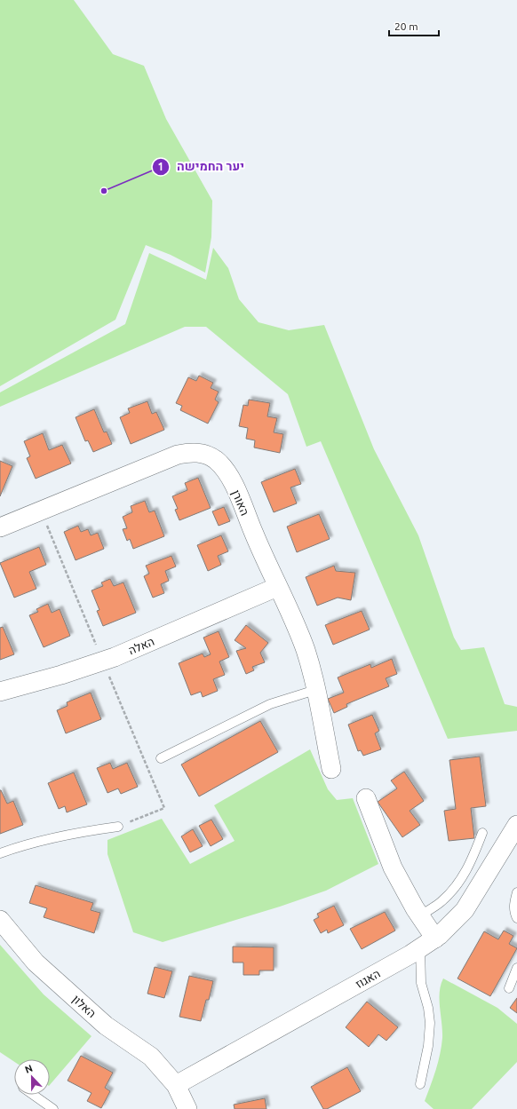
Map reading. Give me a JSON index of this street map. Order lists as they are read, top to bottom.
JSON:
{
  "streets": {
    "street": [
      "האורן",
      "האלה",
      "האגוז",
      "האלון"
    ]
  },
  "crossings": [
    ["האורן", "האלה"],
    ["האגוז", "האלון"]
  ],
  "places": ["יער החמישה"],
  "scale_bar": "20 m",
  "north": "top"
}
